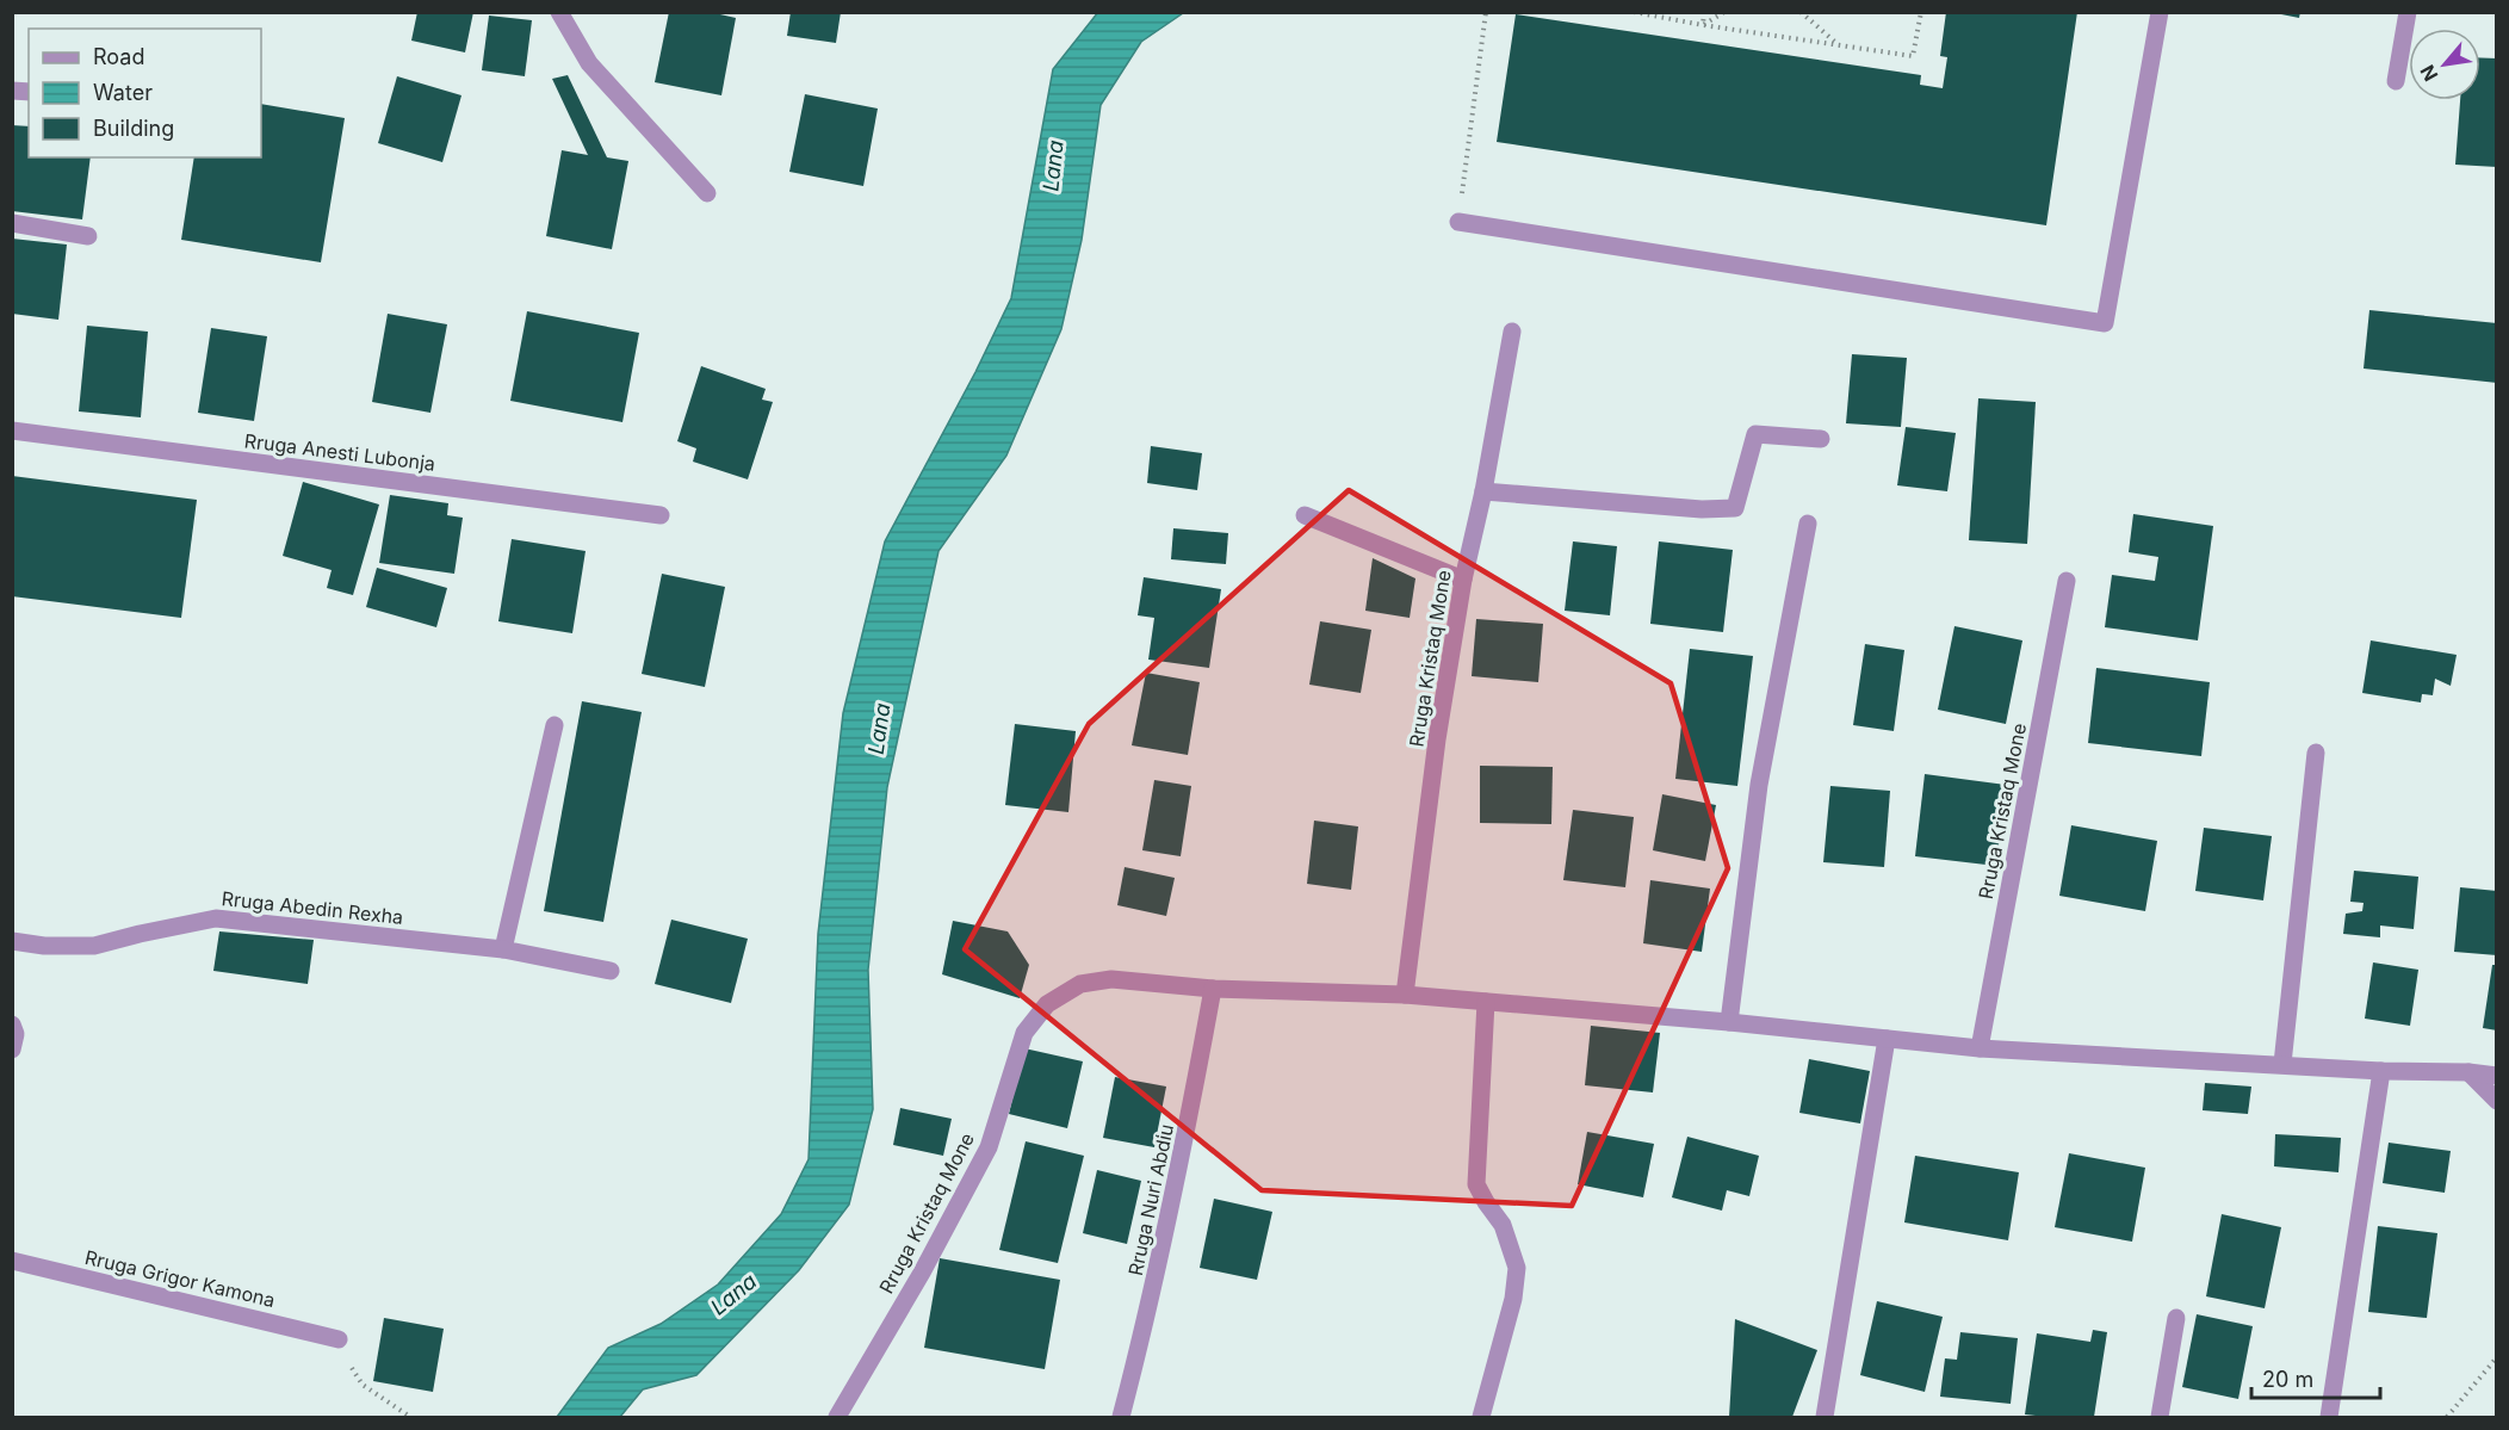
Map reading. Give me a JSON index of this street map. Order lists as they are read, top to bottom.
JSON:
{
  "streets": {
    "street": [
      "Rruga Anesti Lubonja",
      "Rruga Kristaq Mone",
      "Rruga Abedin Rexha",
      "Rruga Nuri Abdiu",
      "Rruga Grigor Kamona"
    ]
  },
  "crossings": [
    ["Rruga Kristaq Mone", "Rruga Nuri Abdiu"]
  ],
  "water": ["Lana"],
  "legend": ["Road", "Water", "Building"],
  "scale_bar": "20 m",
  "north": "bottom left"
}
